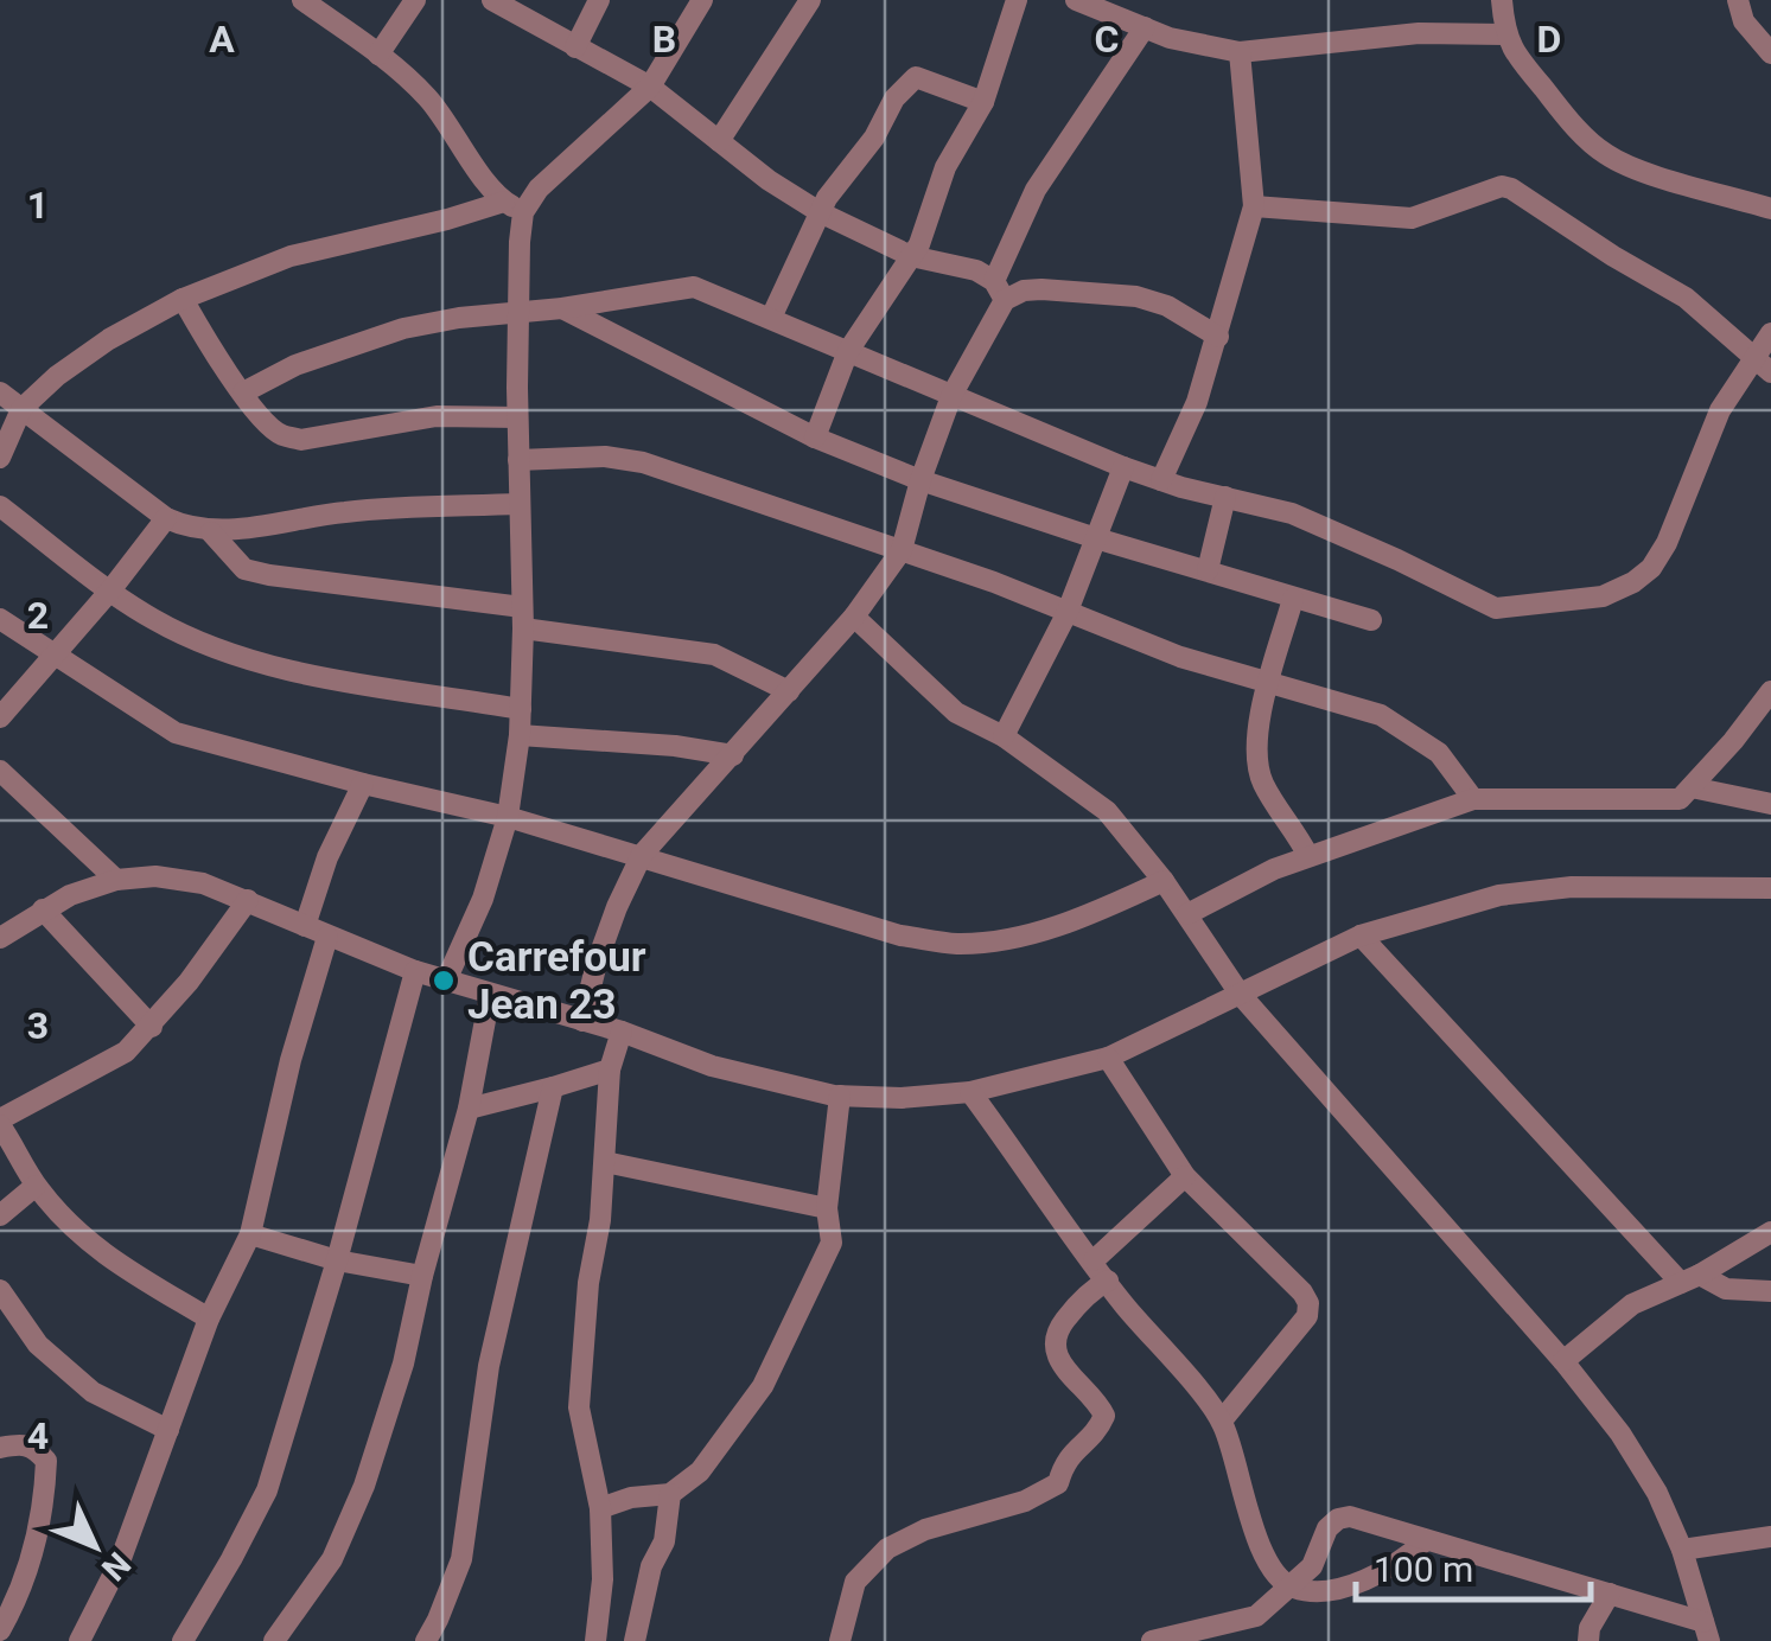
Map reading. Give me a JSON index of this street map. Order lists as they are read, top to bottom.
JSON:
{
  "places": ["Carrefour Jean 23"],
  "scale_bar": "100 m",
  "north": "bottom right",
  "grid": {
    "columns": [
      "A",
      "B",
      "C",
      "D"
    ],
    "rows": [
      "1",
      "2",
      "3",
      "4"
    ]
  }
}
